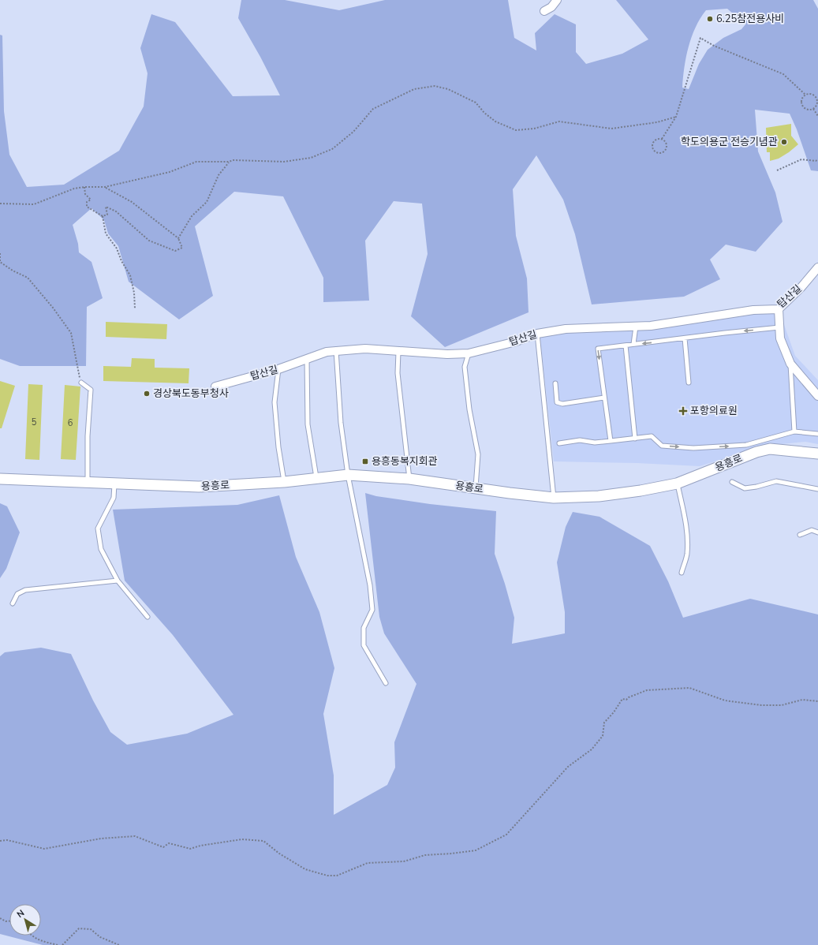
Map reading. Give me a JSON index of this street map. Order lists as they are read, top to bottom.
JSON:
{
  "streets": {
    "street": ["탑산길", "용흥로"]
  },
  "places": {
    "other": ["6.25참전용사비", "학도의용군 전승기념관", "경상북도동부청사"],
    "health": ["포항의료원"],
    "transit": ["용흥동복지회관"]
  },
  "house_numbers": ["5", "6"],
  "north": "top left"
}
